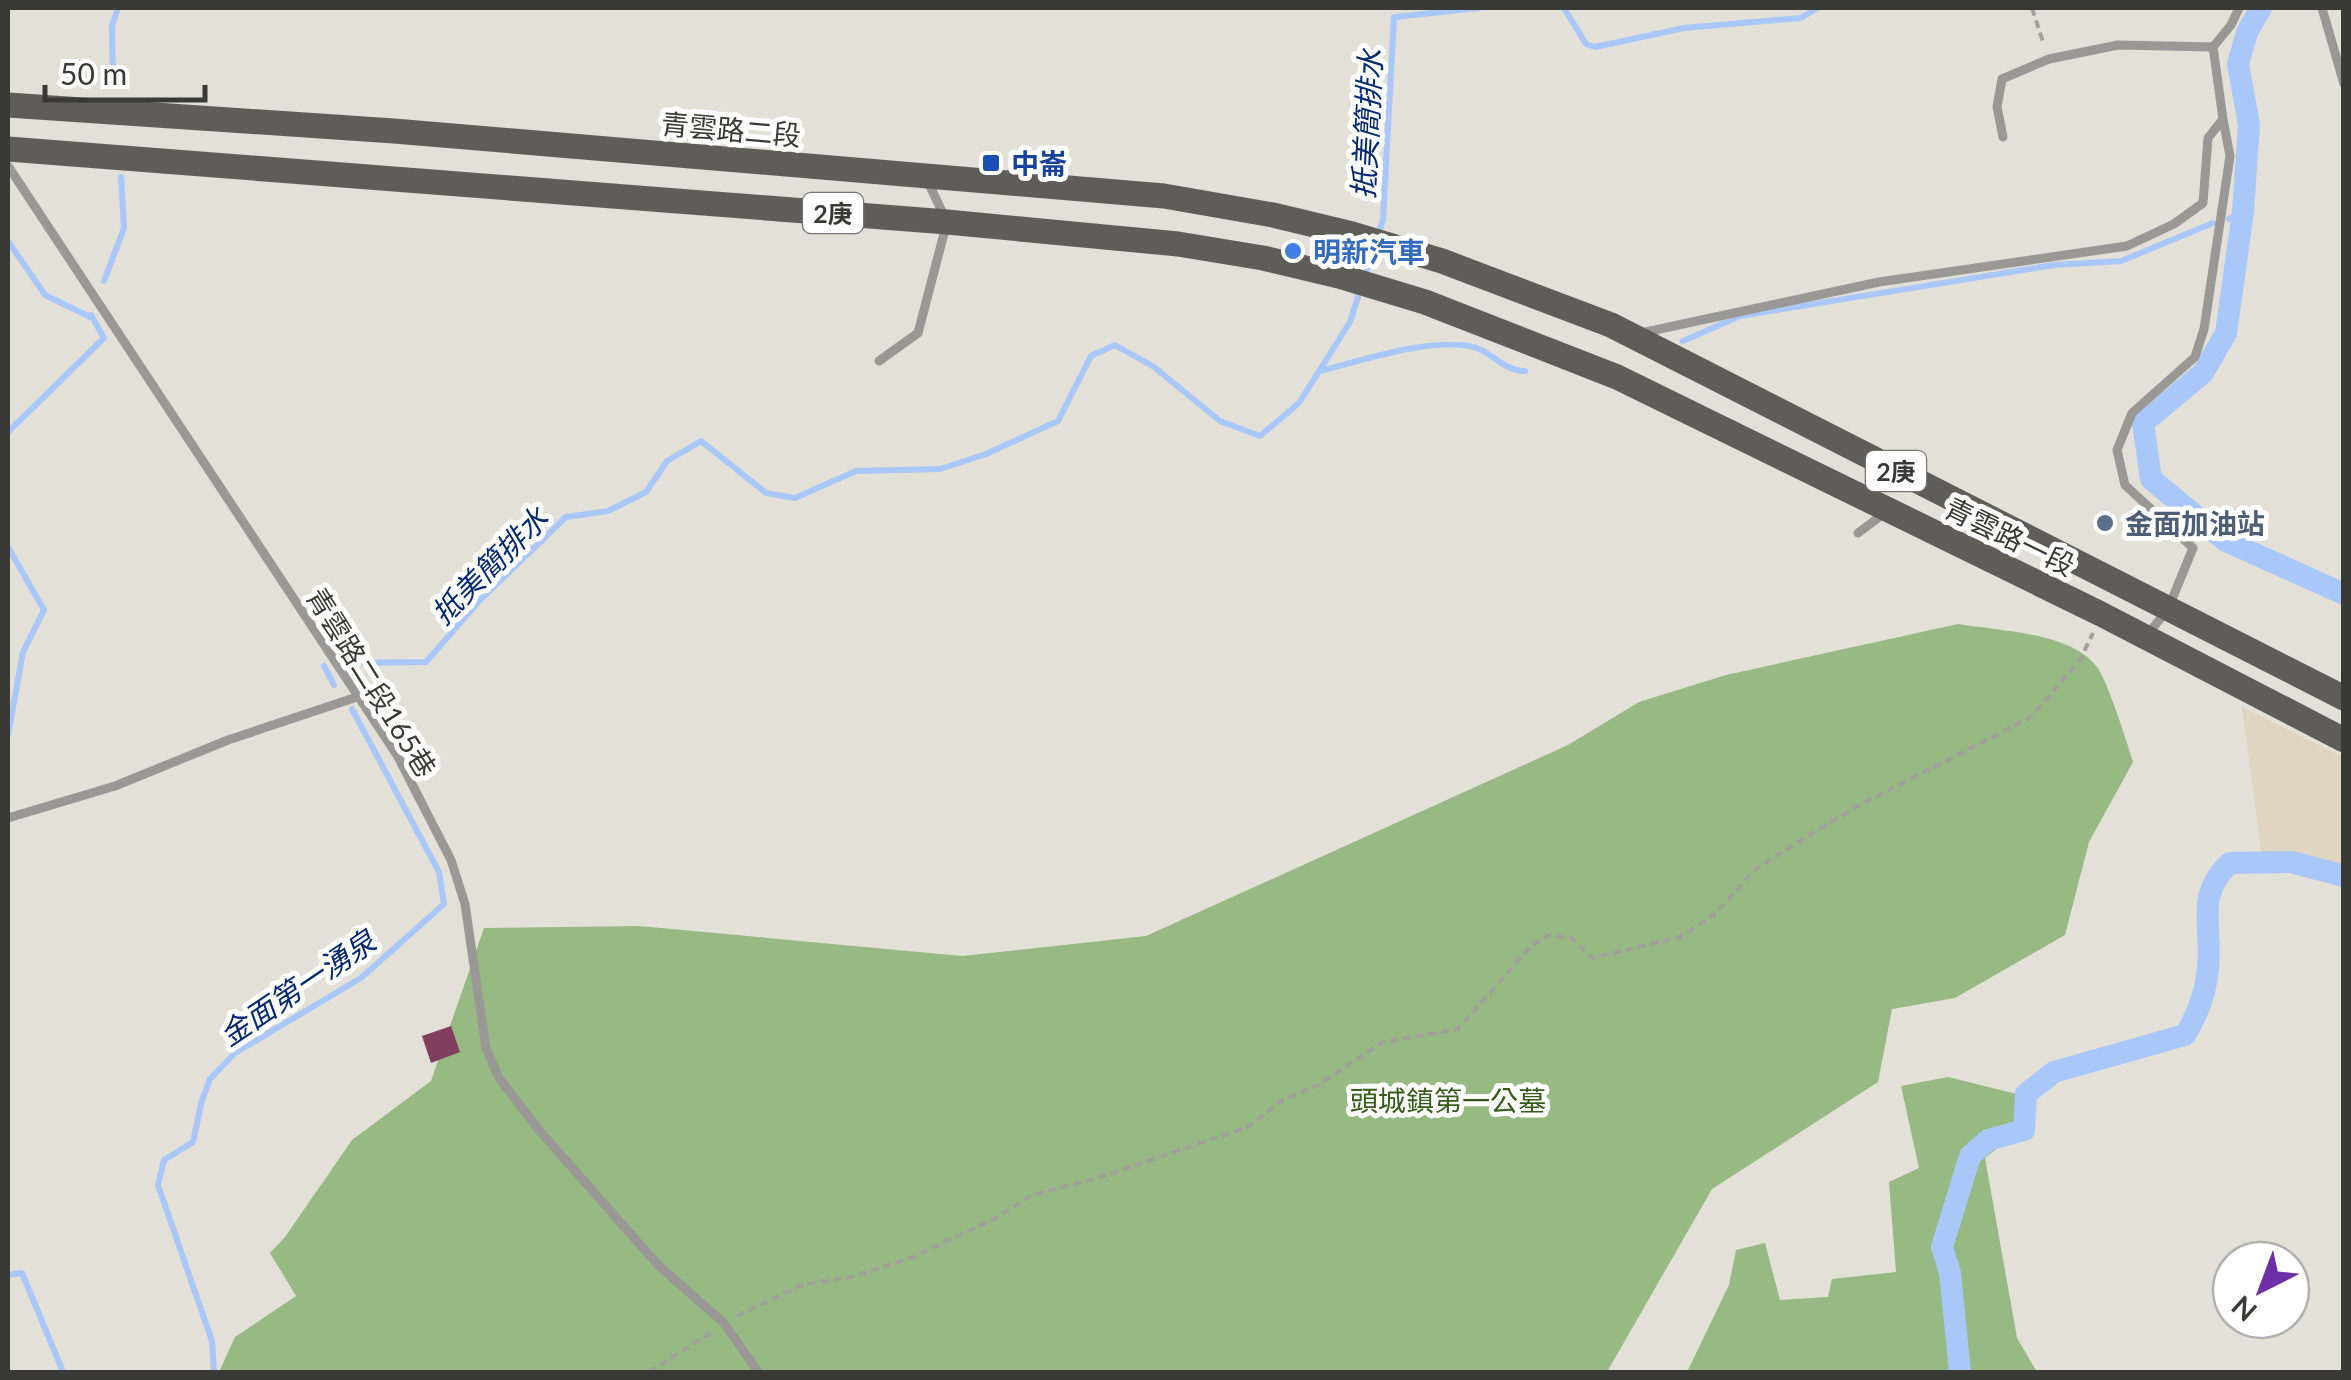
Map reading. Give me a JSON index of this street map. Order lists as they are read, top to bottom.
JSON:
{
  "streets": {
    "main road": ["青雲路二段", "2庚", "青雲路一段"],
    "lane": ["青雲路二段165巷"]
  },
  "crossings": [
    ["青雲路二段", "青雲路一段"],
    ["2庚", "青雲路一段"]
  ],
  "water": ["抵美簡排水", "金面第一湧泉"],
  "parks": ["頭城鎮第一公墓"],
  "places": {
    "transit": ["中崙"],
    "other": ["明新汽車", "金面加油站"]
  },
  "scale_bar": "50 m",
  "north": "bottom left"
}
